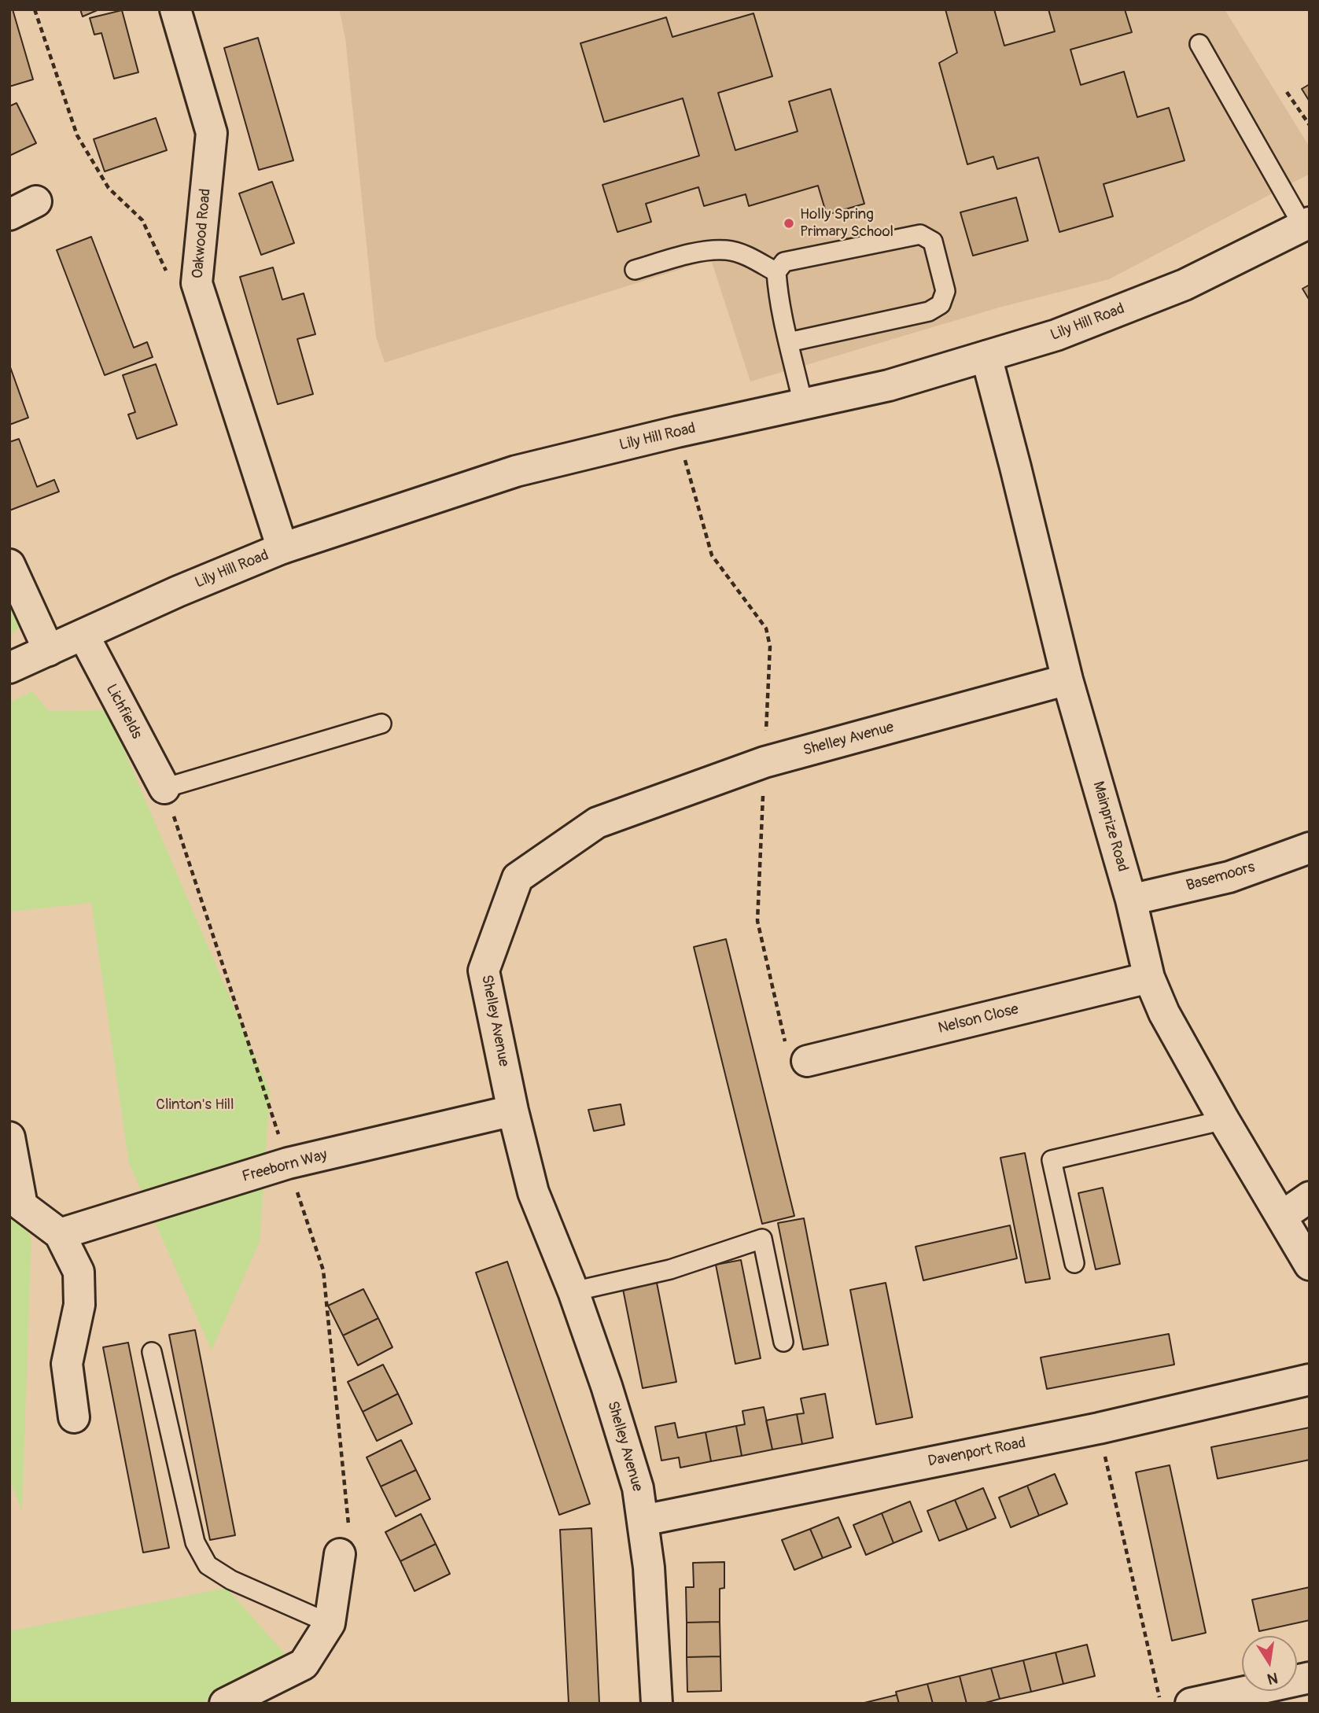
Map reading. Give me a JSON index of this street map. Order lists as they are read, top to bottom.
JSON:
{
  "streets": {
    "street": [
      "Oakwood Road",
      "Lily Hill Road",
      "Lichfields",
      "Shelley Avenue",
      "Mainprize Road",
      "Basemoors",
      "Nelson Close",
      "Freeborn Way",
      "Davenport Road"
    ]
  },
  "crossings": [
    ["Oakwood Road", "Lily Hill Road"],
    ["Lily Hill Road", "Lichfields"],
    ["Lily Hill Road", "Mainprize Road"],
    ["Shelley Avenue", "Mainprize Road"],
    ["Shelley Avenue", "Freeborn Way"],
    ["Shelley Avenue", "Davenport Road"],
    ["Mainprize Road", "Basemoors"],
    ["Mainprize Road", "Nelson Close"]
  ],
  "parks": ["Clinton's Hill"],
  "places": ["Holly Spring Primary School"],
  "north": "bottom"
}
